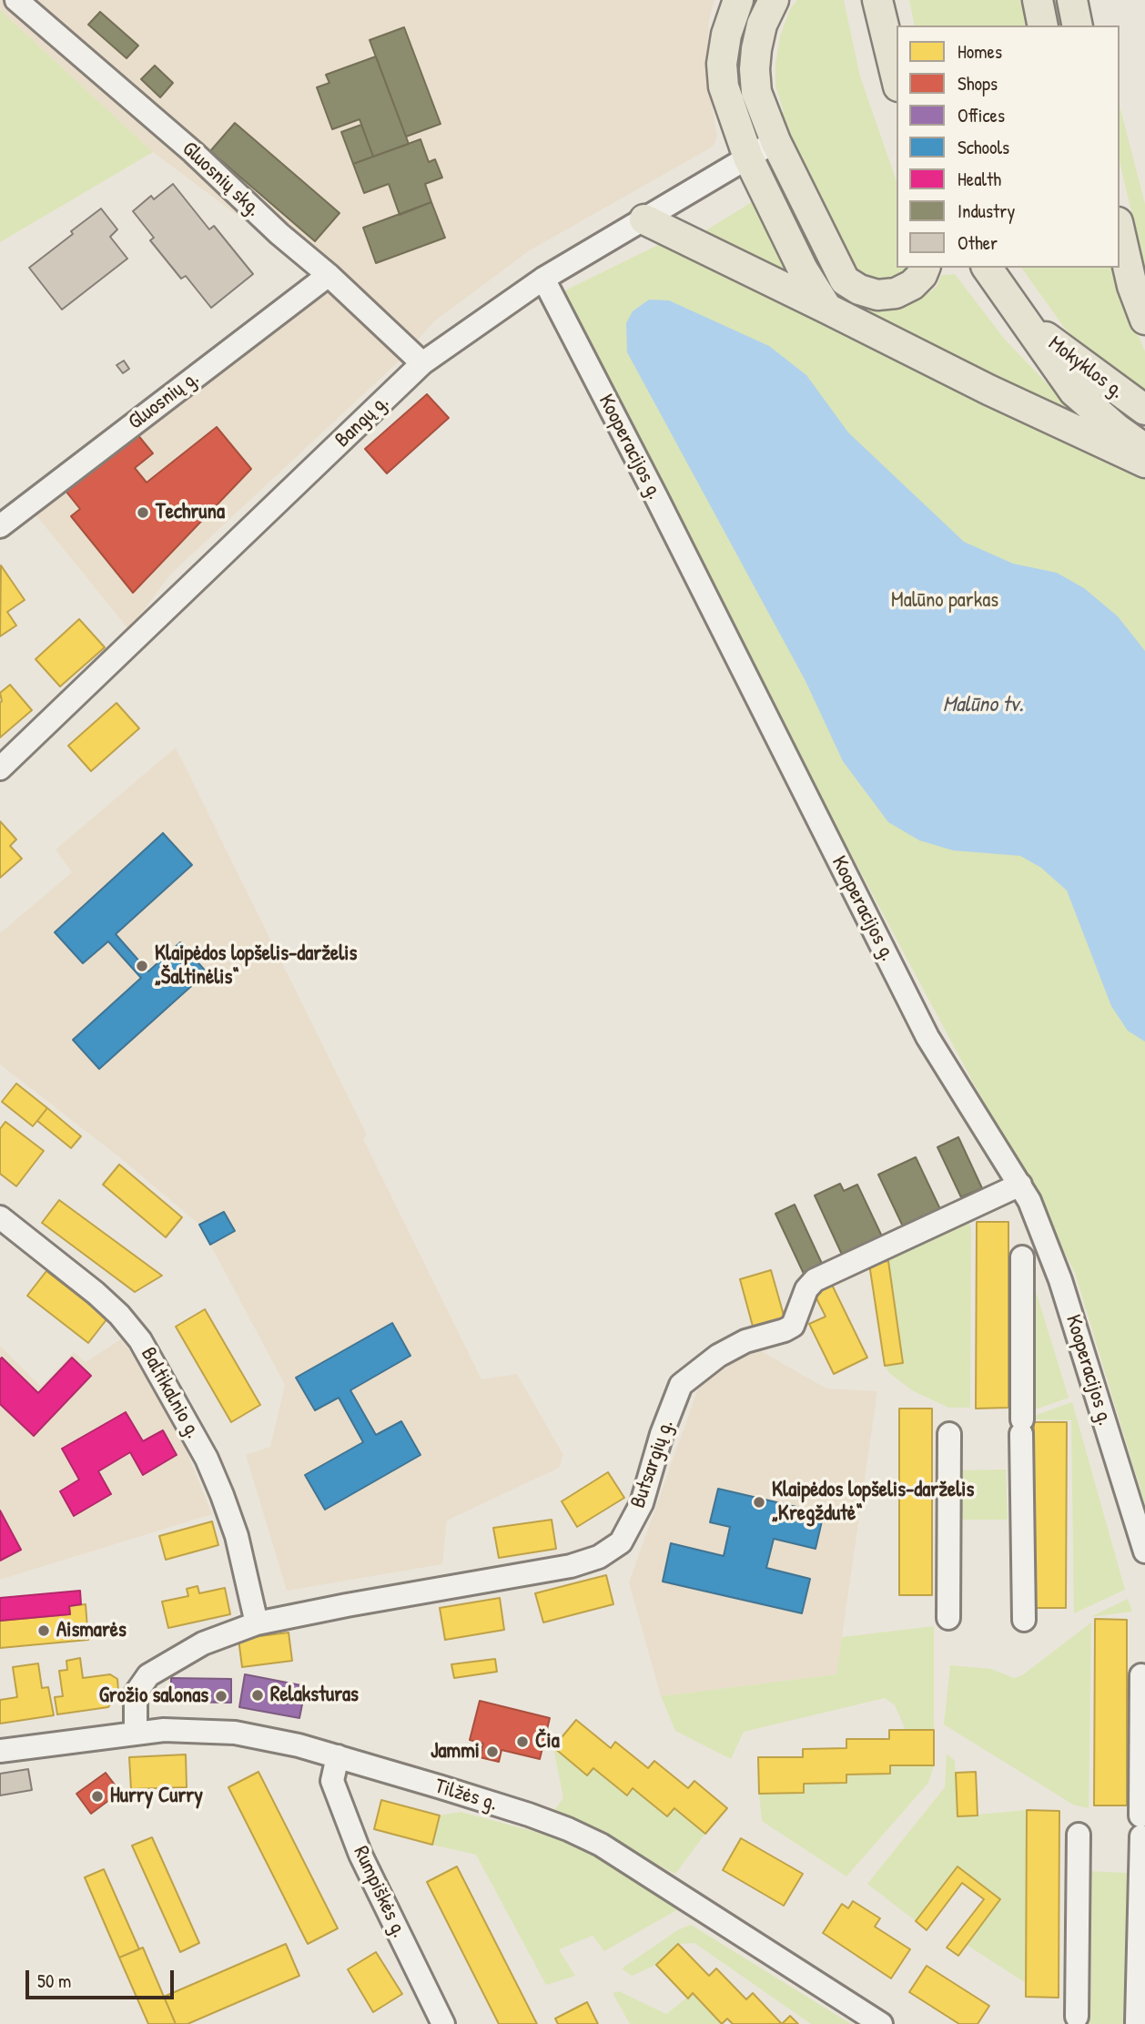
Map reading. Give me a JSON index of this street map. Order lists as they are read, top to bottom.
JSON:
{
  "streets": {
    "main road": ["Mokyklos g."],
    "street": [
      "Gluosnių skg.",
      "Gluosnių g.",
      "Bangų g.",
      "Kooperacijos g.",
      "Baltikalnio g.",
      "Butsargių g.",
      "Tilžės g.",
      "Rumpiškės g."
    ]
  },
  "crossings": [
    ["Gluosnių skg.", "Gluosnių g."],
    ["Gluosnių skg.", "Bangų g."],
    ["Bangų g.", "Kooperacijos g."],
    ["Kooperacijos g.", "Butsargių g."],
    ["Baltikalnio g.", "Butsargių g."],
    ["Butsargių g.", "Tilžės g."],
    ["Tilžės g.", "Rumpiškės g."]
  ],
  "water": ["Malūno tv."],
  "parks": ["Malūno parkas"],
  "places": [
    "Techruna",
    "Klaipėdos lopšelis-darželis „Šaltinėlis“",
    "Klaipėdos lopšelis-darželis „Kregždutė“",
    "Aismarės",
    "Relaksturas",
    "Grožio salonas",
    "Čia",
    "Jammi",
    "Hurry Curry"
  ],
  "legend": [
    "Homes",
    "Shops",
    "Offices",
    "Schools",
    "Health",
    "Industry",
    "Other"
  ],
  "scale_bar": "50 m"
}
